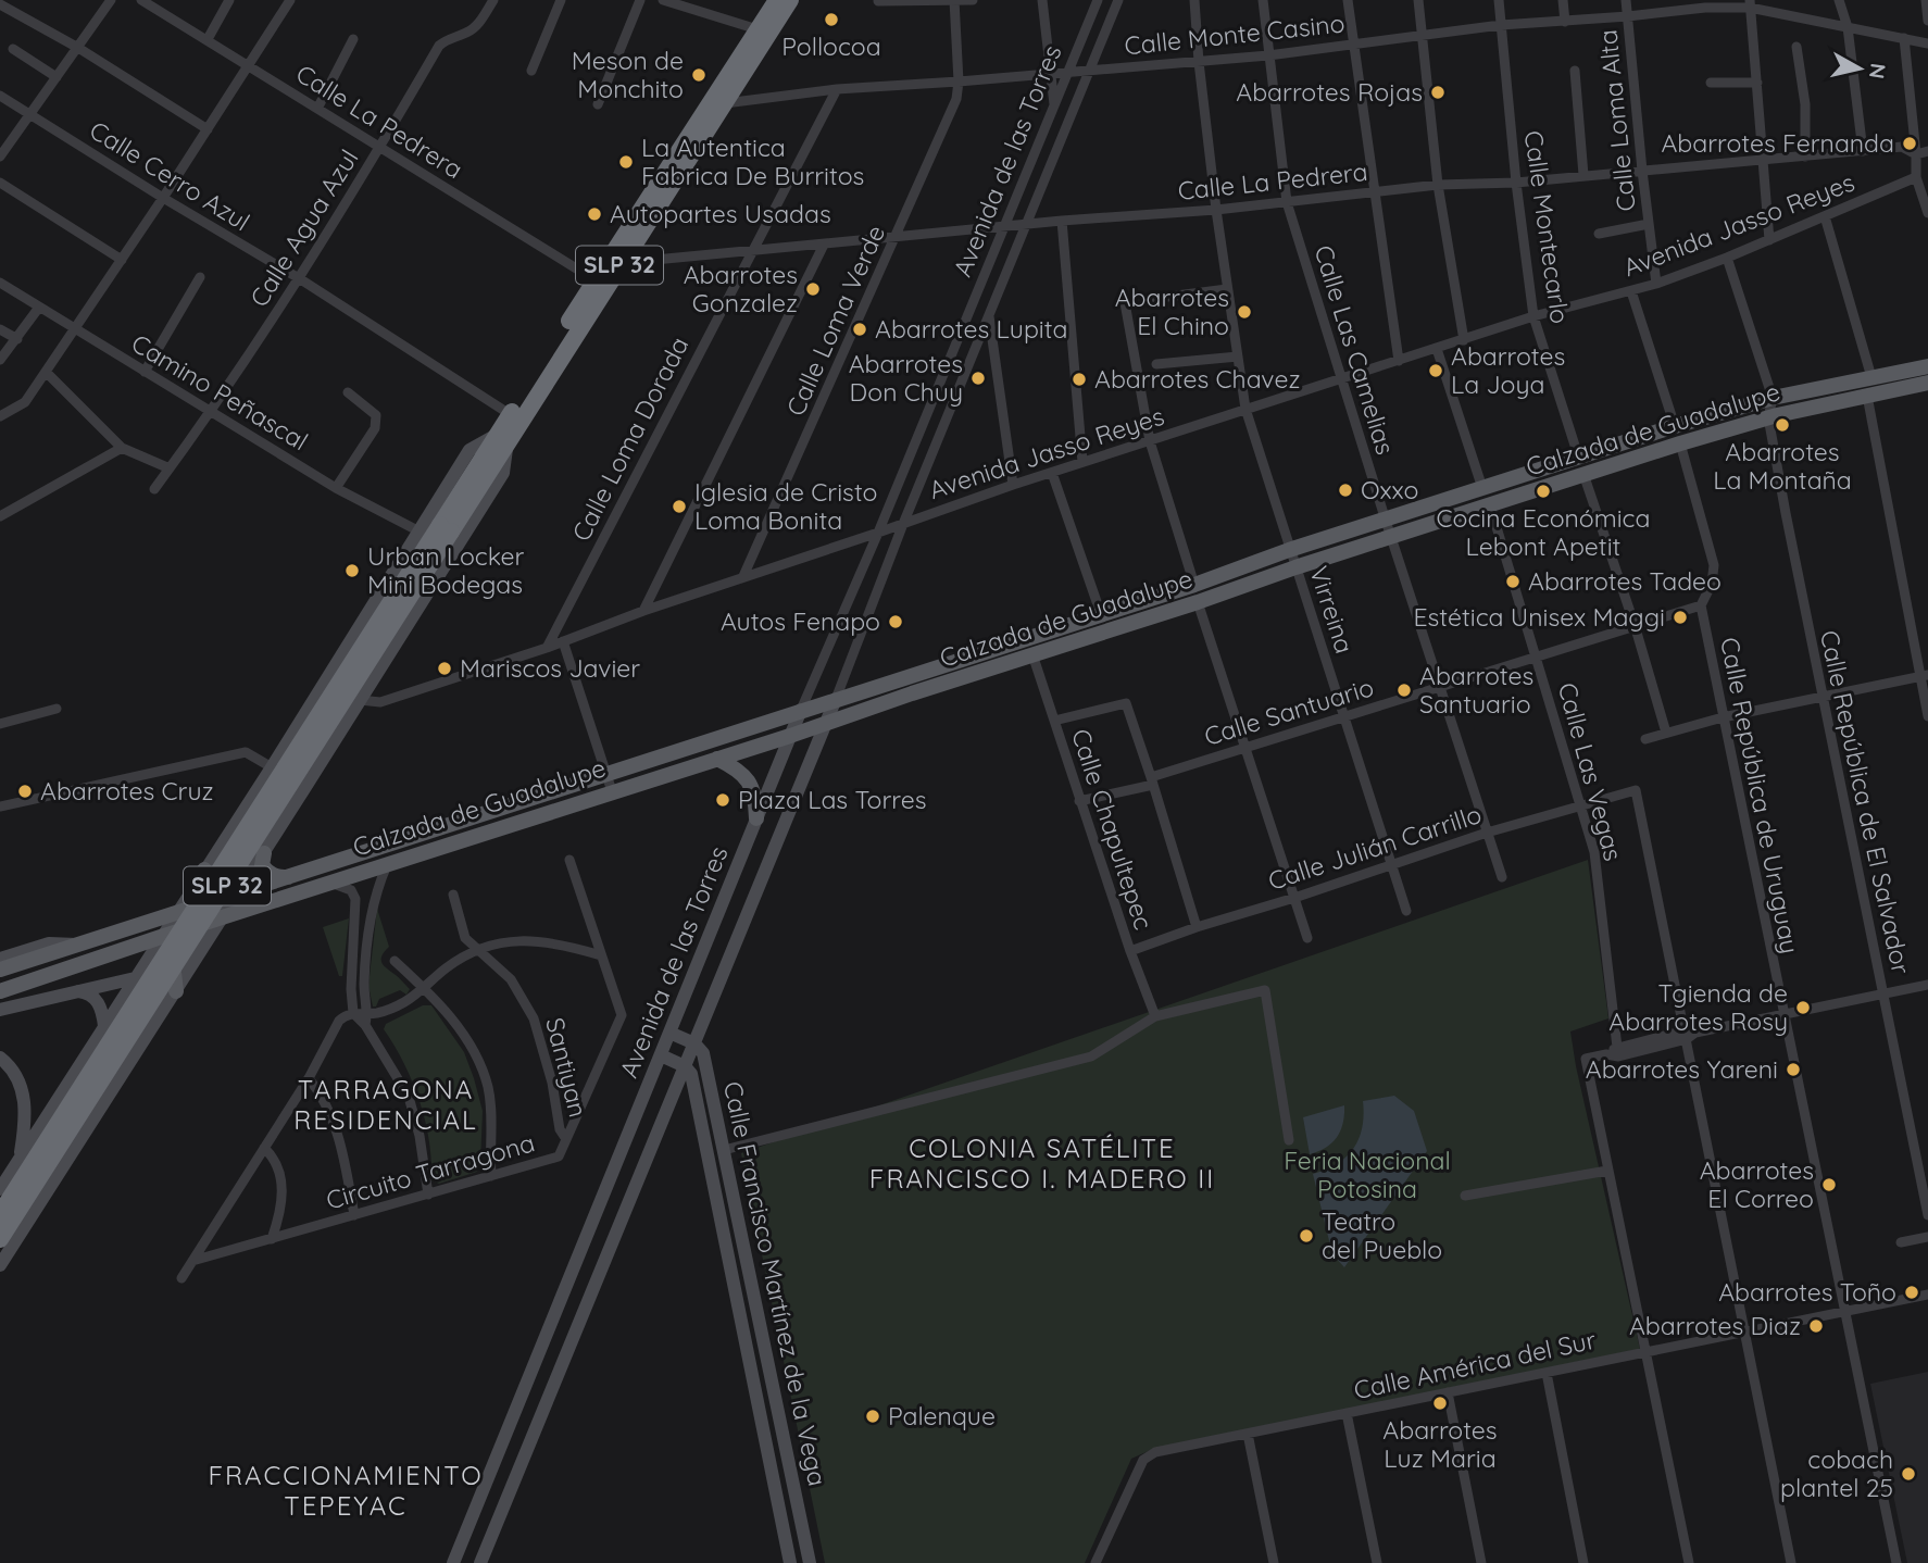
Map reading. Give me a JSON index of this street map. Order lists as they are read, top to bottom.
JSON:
{
  "streets": {
    "highway": ["SLP 32"],
    "main road": ["Avenida de las Torres", "Calzada de Guadalupe", "Calle Francisco Martínez de la Vega"],
    "street": [
      "Calle Monte Casino",
      "Calle Loma Alta",
      "Calle La Pedrera",
      "Calle Cerro Azul",
      "Avenida Jasso Reyes",
      "Calle Montecarlo",
      "Calle Agua Azul",
      "Calle Loma Verde",
      "Calle Las Camelias",
      "Camino Peñascal",
      "Calle Loma Dorada",
      "Virreina",
      "Calle Santuario",
      "Calle Las Vegas",
      "Calle República de Uruguay",
      "Calle República de El Salvador",
      "Calle Chapultepec",
      "Calle Julián Carrillo",
      "Santiyan",
      "Circuito Tarragona",
      "Calle América del Sur"
    ]
  },
  "crossings": [
    ["Calle Monte Casino", "Calle Loma Alta"],
    ["Calle Monte Casino", "Avenida de las Torres"],
    ["Calle Monte Casino", "Calle Montecarlo"],
    ["Calle Monte Casino", "SLP 32"],
    ["Calle Monte Casino", "Calle Loma Verde"],
    ["Calle Monte Casino", "Calle Las Camelias"],
    ["Calle Monte Casino", "Calle Loma Dorada"],
    ["Calle Monte Casino", "Virreina"],
    ["Calle Loma Alta", "Calle La Pedrera"],
    ["Calle Loma Alta", "Avenida Jasso Reyes"],
    ["Calle La Pedrera", "Avenida de las Torres"],
    ["Calle La Pedrera", "Calle Montecarlo"],
    ["Calle La Pedrera", "Calle Agua Azul"],
    ["Calle La Pedrera", "SLP 32"],
    ["Calle La Pedrera", "Calle Loma Verde"],
    ["Calle La Pedrera", "Calle Las Camelias"],
    ["Calle La Pedrera", "Calle Loma Dorada"],
    ["Calle La Pedrera", "Virreina"],
    ["Avenida de las Torres", "Avenida Jasso Reyes"],
    ["Avenida de las Torres", "Calzada de Guadalupe"],
    ["Avenida de las Torres", "Calle Francisco Martínez de la Vega"],
    ["Calle Cerro Azul", "Calle Agua Azul"],
    ["Calle Cerro Azul", "SLP 32"],
    ["Avenida Jasso Reyes", "Calle Montecarlo"],
    ["Avenida Jasso Reyes", "Calle Loma Verde"],
    ["Avenida Jasso Reyes", "Calle Las Camelias"],
    ["Avenida Jasso Reyes", "Calle Loma Dorada"],
    ["Avenida Jasso Reyes", "Virreina"],
    ["Calle Montecarlo", "Calzada de Guadalupe"],
    ["Calle Agua Azul", "Camino Peñascal"],
    ["Calle Las Camelias", "Calzada de Guadalupe"],
    ["Calle Las Camelias", "Calle Santuario"],
    ["Calle Las Camelias", "Calle Julián Carrillo"],
    ["Calzada de Guadalupe", "Virreina"],
    ["Calzada de Guadalupe", "Calle Las Vegas"],
    ["Calzada de Guadalupe", "Calle República de El Salvador"],
    ["Calzada de Guadalupe", "Calle Chapultepec"],
    ["Virreina", "Calle Santuario"],
    ["Virreina", "Calle Julián Carrillo"],
    ["Calle Santuario", "Calle Las Vegas"],
    ["Calle Santuario", "Calle República de Uruguay"],
    ["Calle Santuario", "Calle Chapultepec"],
    ["Calle Las Vegas", "Calle Julián Carrillo"],
    ["Calle República de Uruguay", "Calle América del Sur"],
    ["Calle Chapultepec", "Calle Julián Carrillo"],
    ["Santiyan", "Circuito Tarragona"]
  ],
  "districts": ["TARRAGONA RESIDENCIAL", "COLONIA SATÉLITE FRANCISCO I. MADERO II", "FRACCIONAMIENTO TEPEYAC"],
  "parks": ["Feria Nacional Potosina"],
  "places": [
    "Pollocoa",
    "Meson de Monchito",
    "Abarrotes Rojas",
    "Abarrotes Fernanda",
    "La Autentica Fabrica De Burritos",
    "Autopartes Usadas",
    "Abarrotes Gonzalez",
    "Abarrotes El Chino",
    "Abarrotes Lupita",
    "Abarrotes La Joya",
    "Abarrotes Don Chuy",
    "Abarrotes Chavez",
    "Abarrotes La Montaña",
    "Oxxo",
    "Cocina Económica Lebont Apetit",
    "Iglesia de Cristo Loma Bonita",
    "Urban Locker Mini Bodegas",
    "Abarrotes Tadeo",
    "Estética Unisex Maggi",
    "Autos Fenapo",
    "Mariscos Javier",
    "Abarrotes Santuario",
    "Abarrotes Cruz",
    "Plaza Las Torres",
    "Tgienda de Abarrotes Rosy",
    "Abarrotes Yareni",
    "Abarrotes El Correo",
    "Teatro del Pueblo",
    "Abarrotes Toño",
    "Abarrotes Diaz",
    "Abarrotes Luz Maria",
    "Palenque",
    "cobach plantel 25"
  ],
  "north": "right"
}
